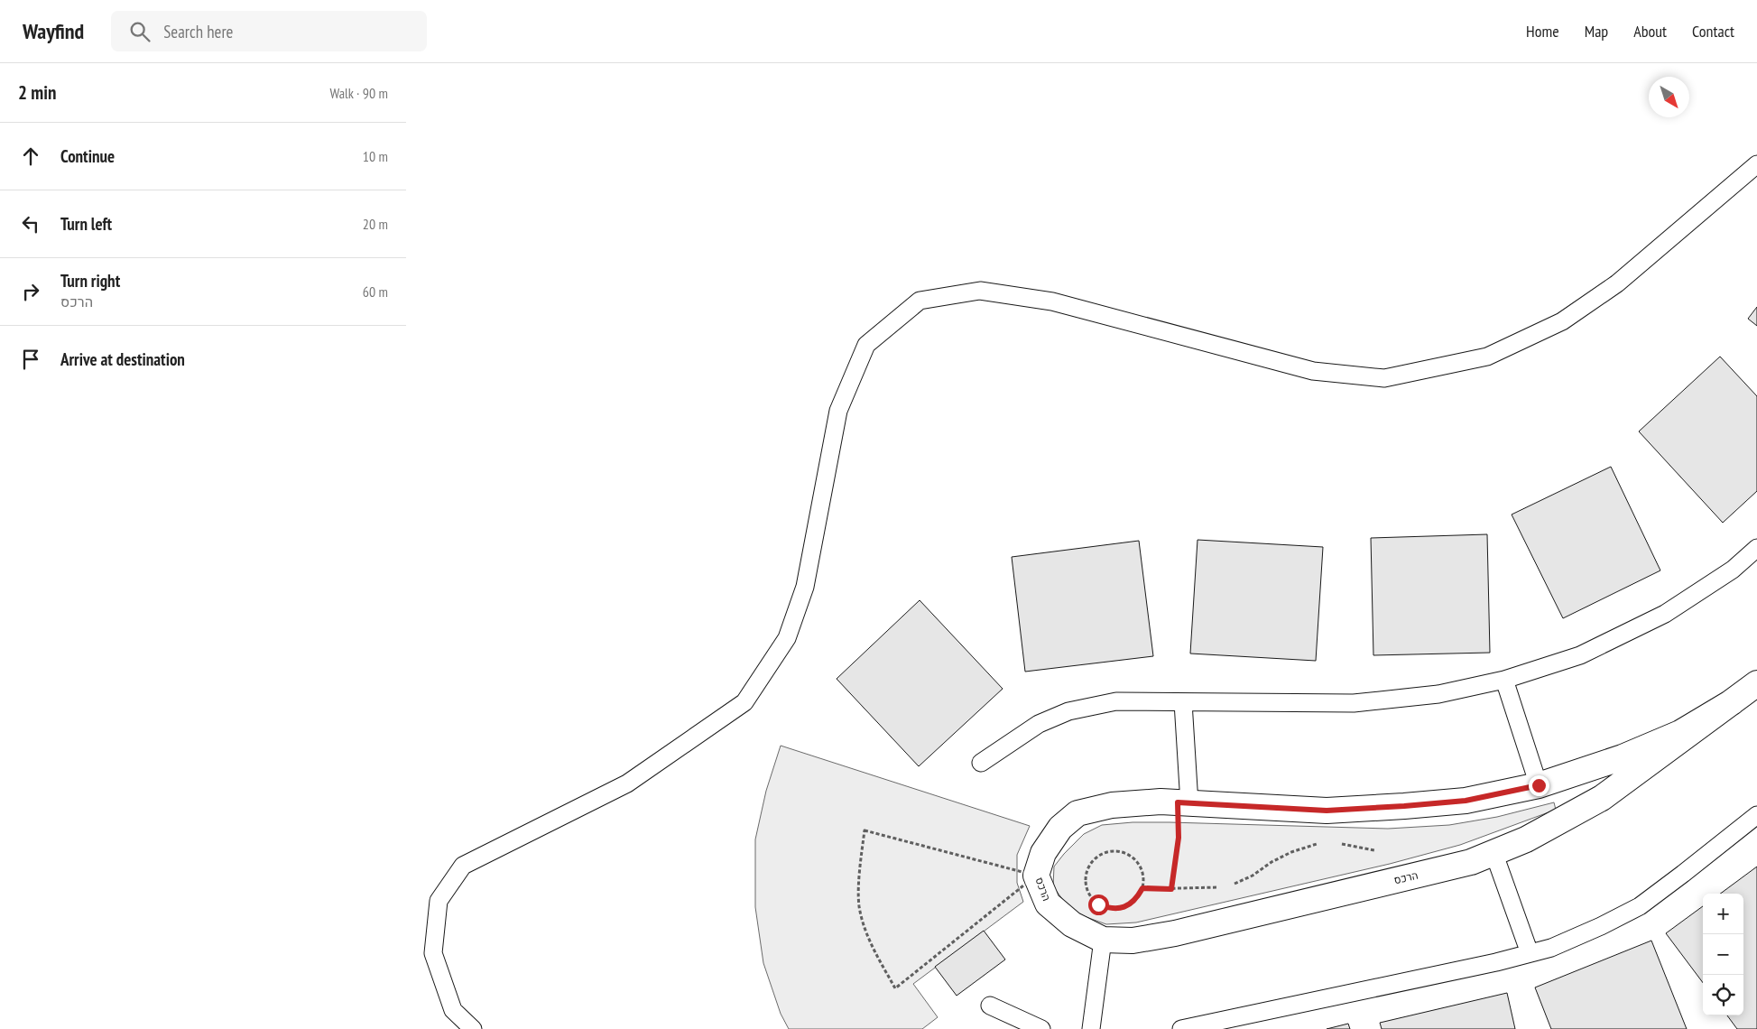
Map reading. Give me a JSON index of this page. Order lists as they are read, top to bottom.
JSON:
{
  "streets": {
    "street": ["הרכס"]
  },
  "north": "bottom right",
  "page": {
    "header": "Wayfind",
    "search": "Search here",
    "nav": [
      "Home",
      "Map",
      "About",
      "Contact"
    ],
    "heading": ["2 min", "Walk · 90 m"],
    "list": [
      ["Continue", "10 m"],
      ["Turn left", "20 m"],
      ["Turn right", "הרכס", "60 m"],
      "Arrive at destination"
    ],
    "map_buttons": ["+", "−"]
  }
}
